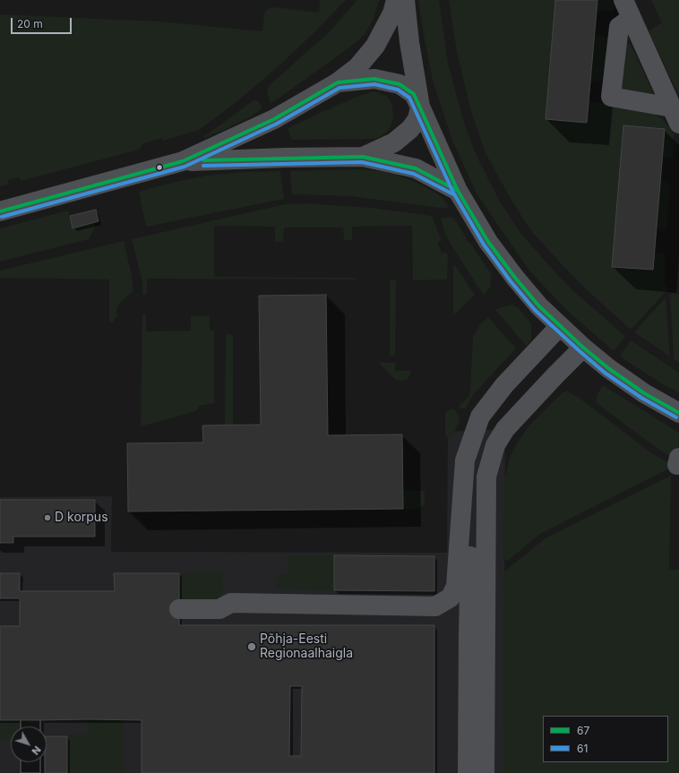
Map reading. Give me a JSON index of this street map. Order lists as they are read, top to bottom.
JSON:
{
  "places": ["D korpus", "Põhja-Eesti Regionaalhaigla"],
  "lines": ["transit line 67", "transit line 61"],
  "legend": ["67", "61"],
  "scale_bar": "20 m",
  "north": "bottom right"
}
